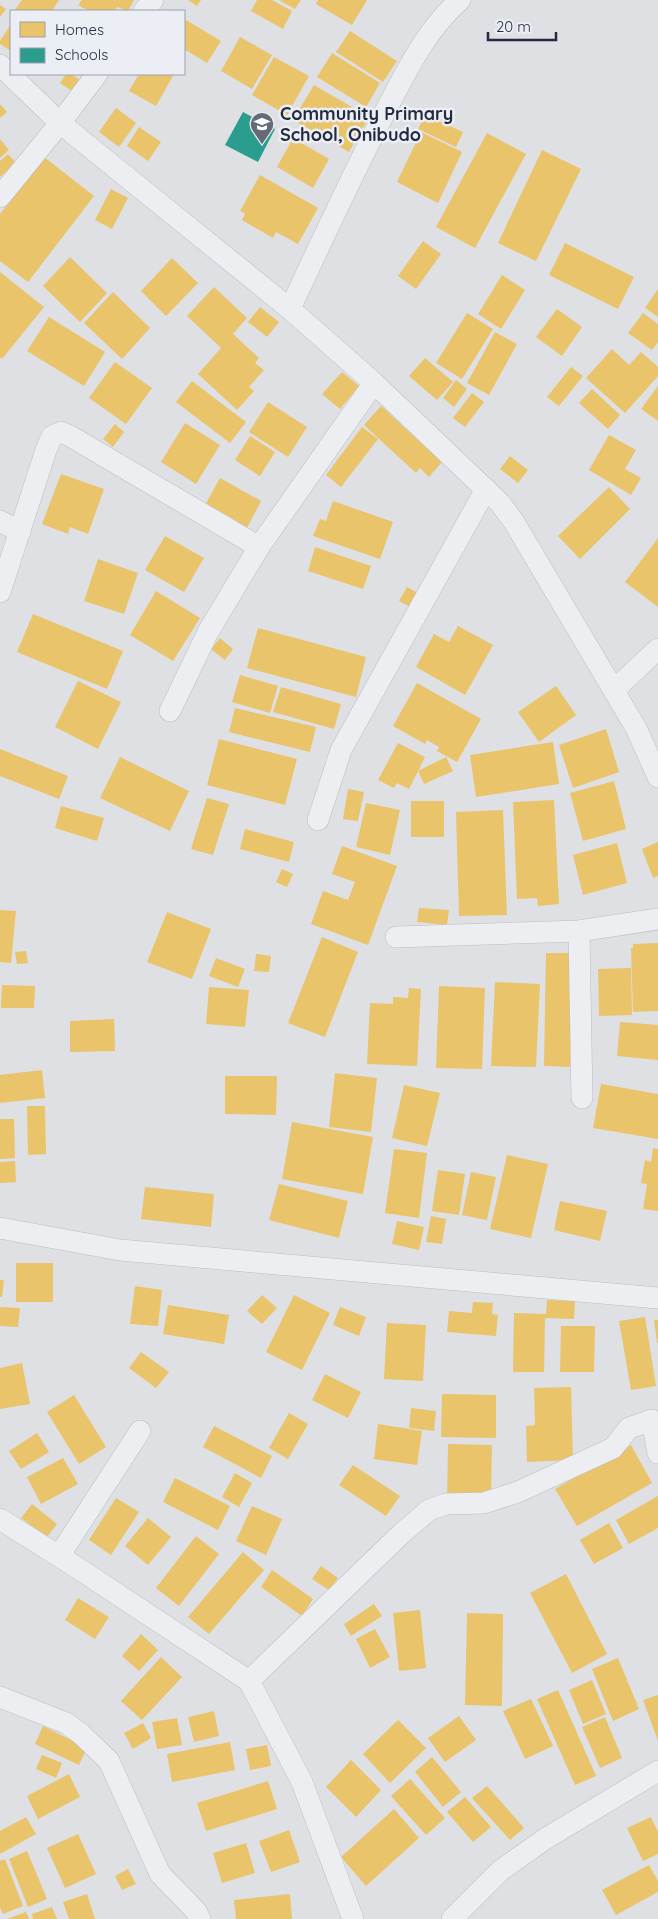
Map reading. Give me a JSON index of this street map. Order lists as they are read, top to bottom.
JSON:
{
  "places": {
    "school or university": ["Community Primary School, Onibudo"]
  },
  "legend": ["Homes", "Schools"],
  "scale_bar": "20 m"
}
